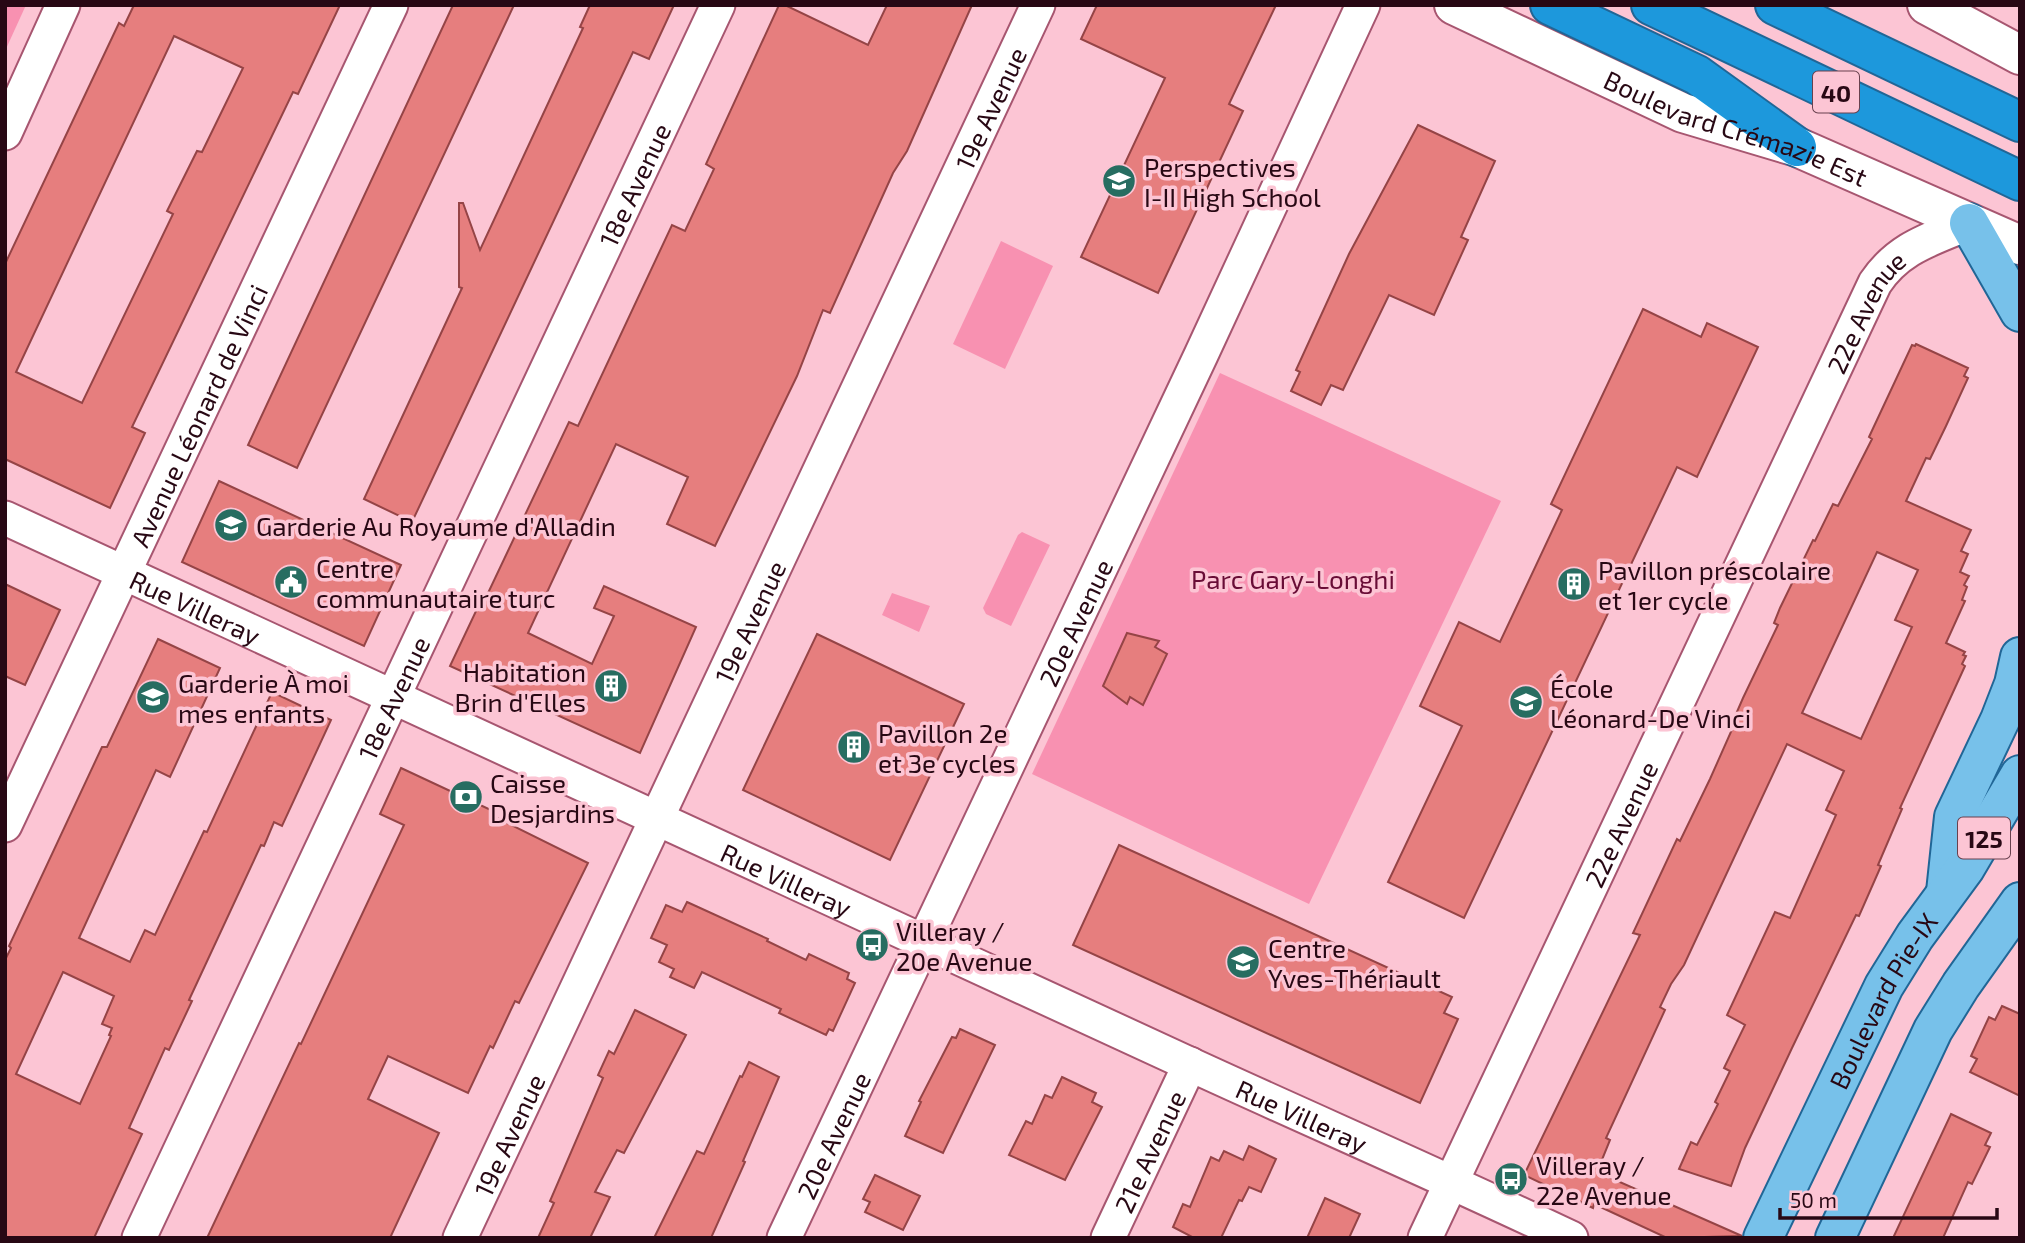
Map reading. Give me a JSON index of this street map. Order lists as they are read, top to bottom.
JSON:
{
  "streets": {
    "highway": ["40"],
    "main road": ["Boulevard Crémazie Est", "125", "Boulevard Pie-IX"],
    "street": [
      "19e Avenue",
      "18e Avenue",
      "22e Avenue",
      "Avenue Léonard de Vinci",
      "Rue Villeray",
      "20e Avenue",
      "21e Avenue"
    ]
  },
  "crossings": [
    ["19e Avenue", "Rue Villeray"],
    ["Boulevard Crémazie Est", "22e Avenue"],
    ["18e Avenue", "Rue Villeray"],
    ["22e Avenue", "Rue Villeray"],
    ["Avenue Léonard de Vinci", "Rue Villeray"],
    ["Rue Villeray", "20e Avenue"],
    ["Rue Villeray", "21e Avenue"]
  ],
  "parks": ["Parc Gary-Longhi"],
  "places": {
    "school or university": [
      "Perspectives I-II High School",
      "Garderie Au Royaume d'Alladin",
      "Garderie À moi mes enfants",
      "École Léonard-De Vinci",
      "Centre Yves-Thériault"
    ],
    "public building": ["Centre communautaire turc"],
    "building": ["Pavillon préscolaire et 1er cycle", "Habitation Brin d'Elles", "Pavillon 2e et 3e cycles"],
    "bank": ["Caisse Desjardins"],
    "bus stop": ["Villeray / 20e Avenue", "Villeray / 22e Avenue"]
  },
  "scale_bar": "50 m"
}
